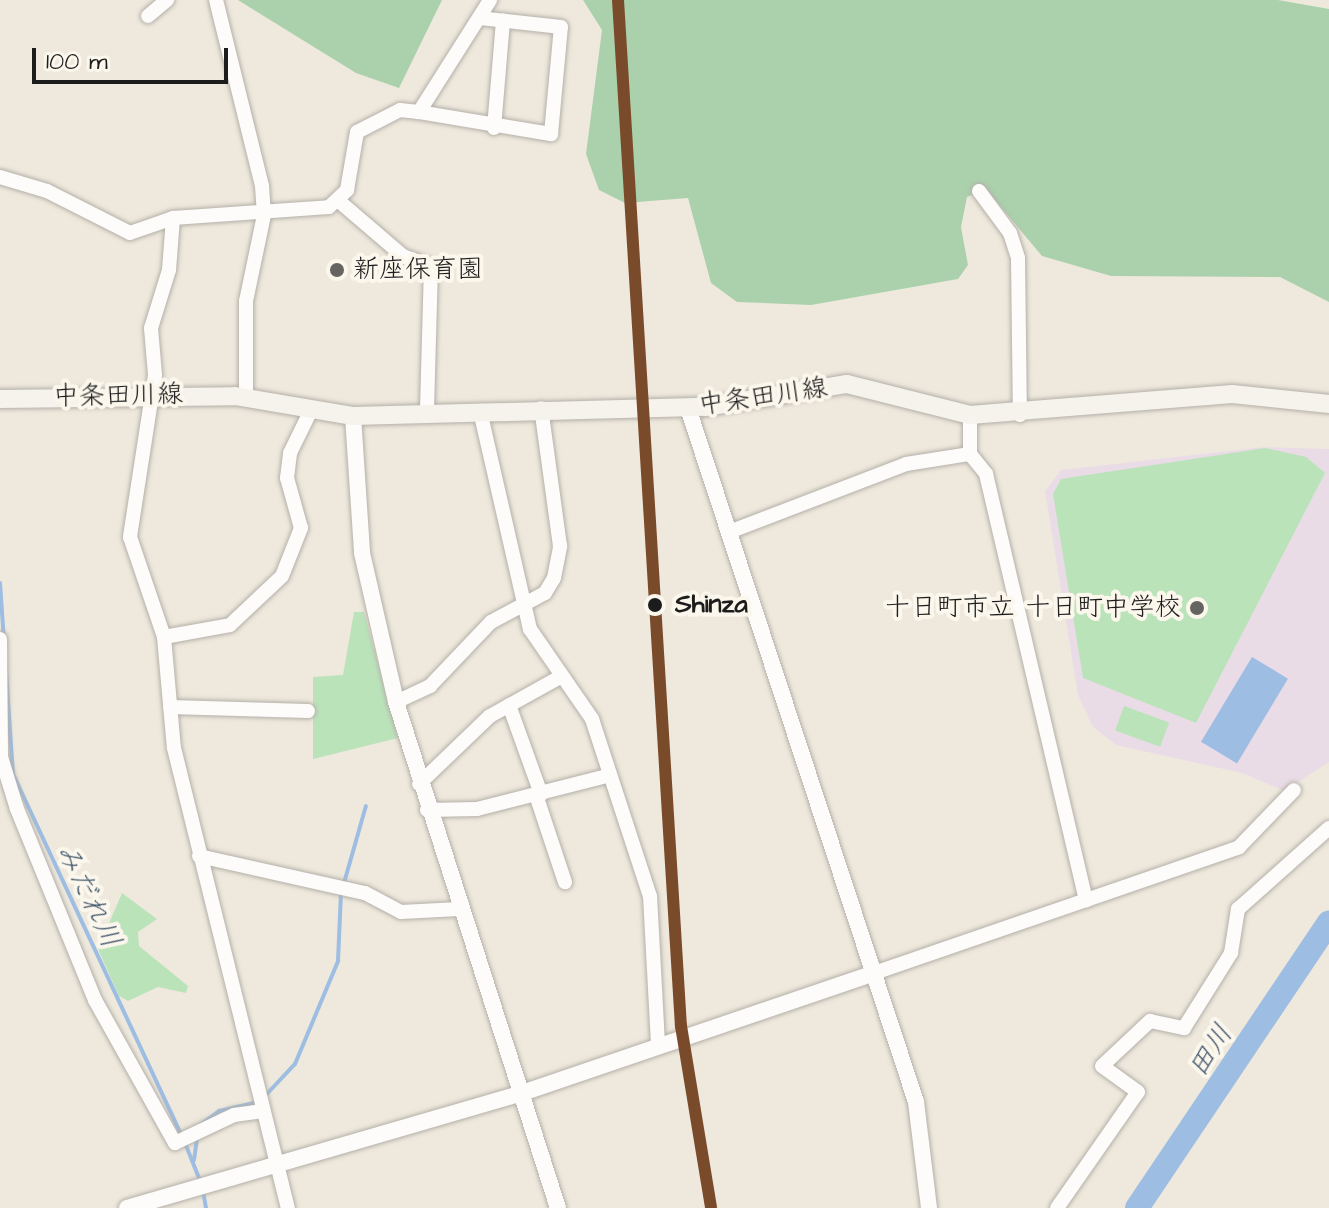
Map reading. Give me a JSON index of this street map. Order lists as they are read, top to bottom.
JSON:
{
  "streets": {
    "main road": ["中条田川線"]
  },
  "water": ["みだれ川", "田川"],
  "places": ["新座保育園", "Shinza", "十日町市立 十日町中学校"],
  "scale_bar": "100 m"
}
